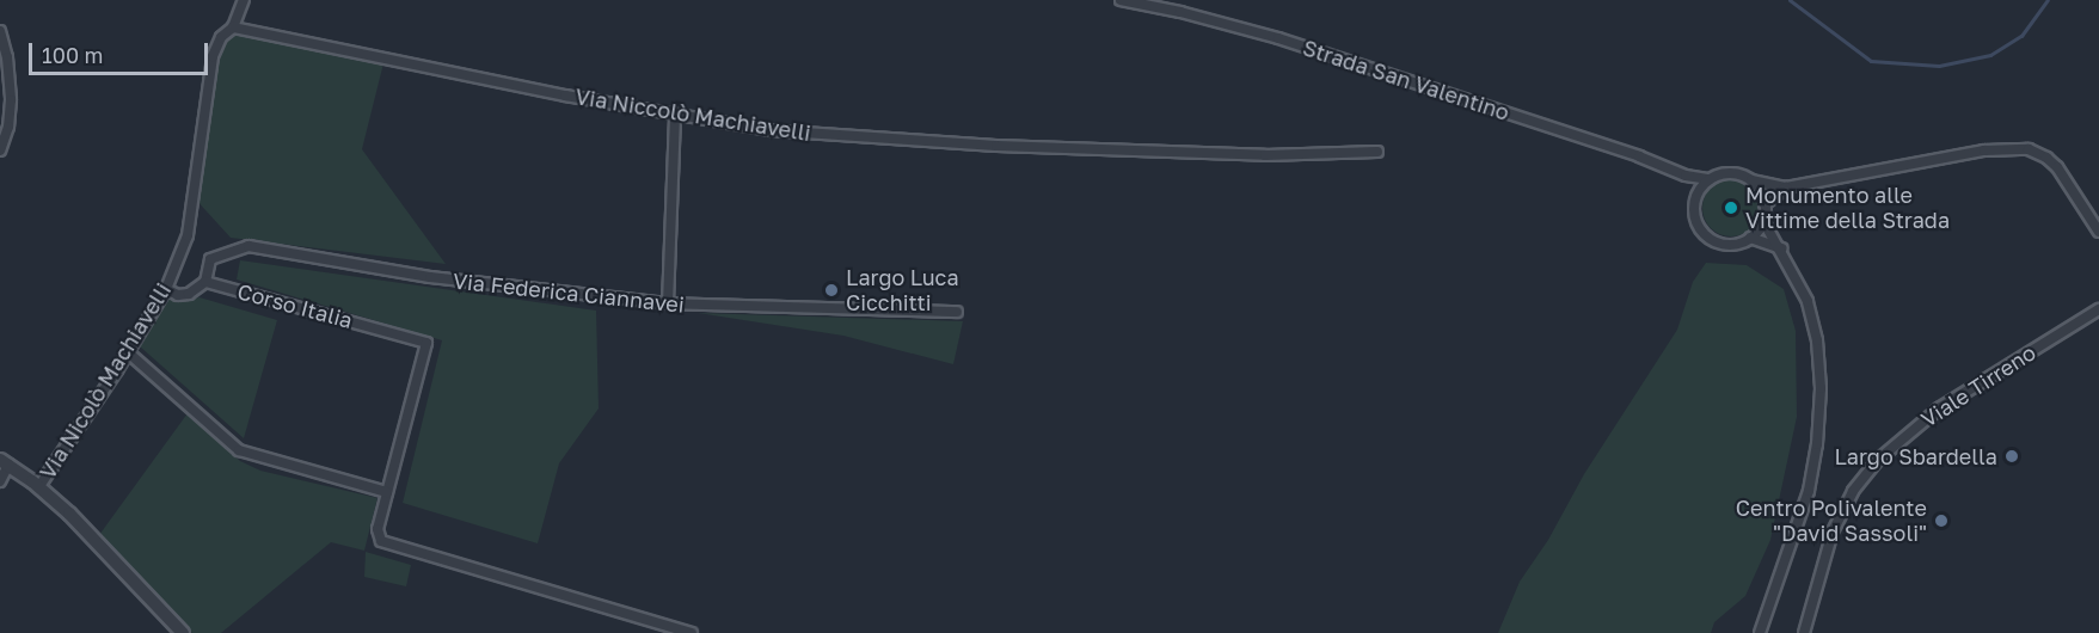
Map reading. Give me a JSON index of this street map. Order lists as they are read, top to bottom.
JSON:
{
  "streets": {
    "street": [
      "Strada San Valentino",
      "Via Niccolò Machiavelli",
      "Via Federica Ciannavei",
      "Corso Italia",
      "Via Nicolò Machiavelli",
      "Viale Tirreno"
    ]
  },
  "crossings": [
    ["Via Niccolò Machiavelli", "Via Nicolò Machiavelli"],
    ["Via Federica Ciannavei", "Corso Italia"]
  ],
  "places": [
    "Monumento alle Vittime della Strada",
    "Largo Luca Cicchitti",
    "Largo Sbardella",
    "Centro Polivalente \"David Sassoli\""
  ],
  "scale_bar": "100 m"
}
